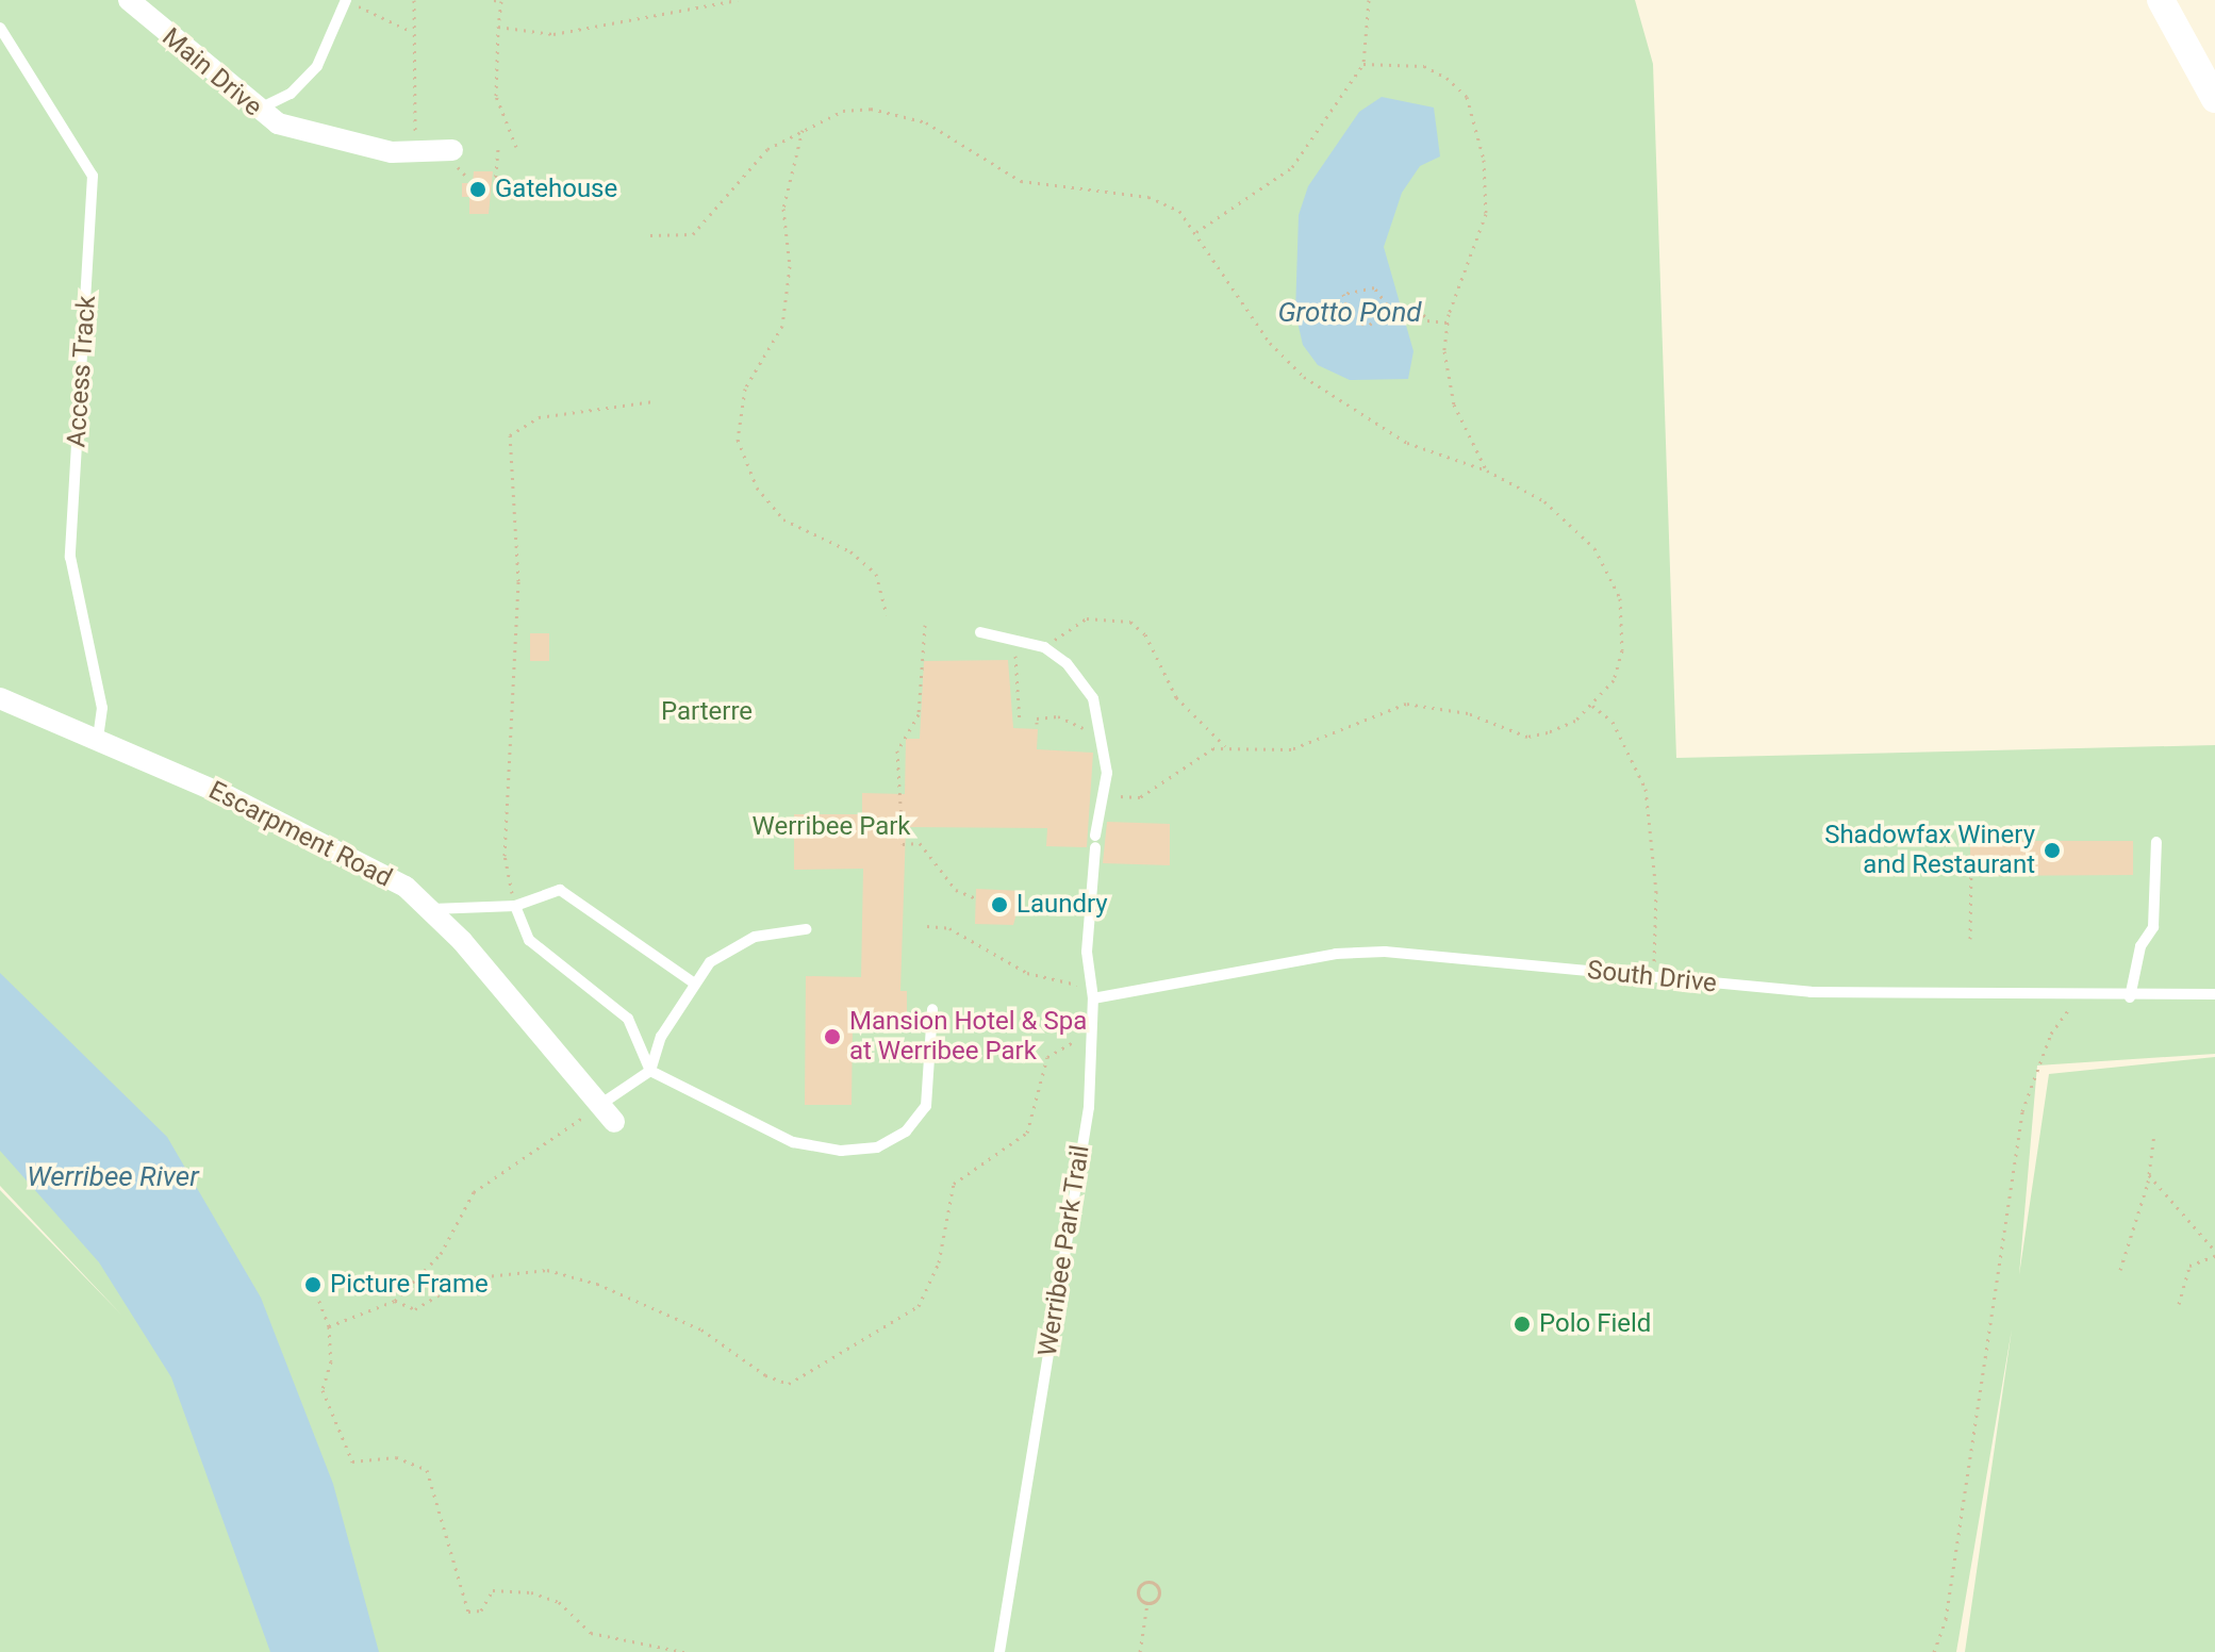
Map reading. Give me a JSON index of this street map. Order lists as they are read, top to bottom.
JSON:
{
  "streets": {
    "street": ["Main Drive", "Escarpment Road"],
    "lane": ["Access Track", "South Drive", "Werribee Park Trail"]
  },
  "crossings": [
    ["Access Track", "Escarpment Road"],
    ["South Drive", "Werribee Park Trail"]
  ],
  "water": ["Grotto Pond", "Werribee River"],
  "parks": ["Parterre", "Werribee Park"],
  "places": [
    "Gatehouse",
    "Shadowfax Winery and Restaurant",
    "Laundry",
    "Mansion Hotel & Spa at Werribee Park",
    "Picture Frame",
    "Polo Field"
  ]
}
